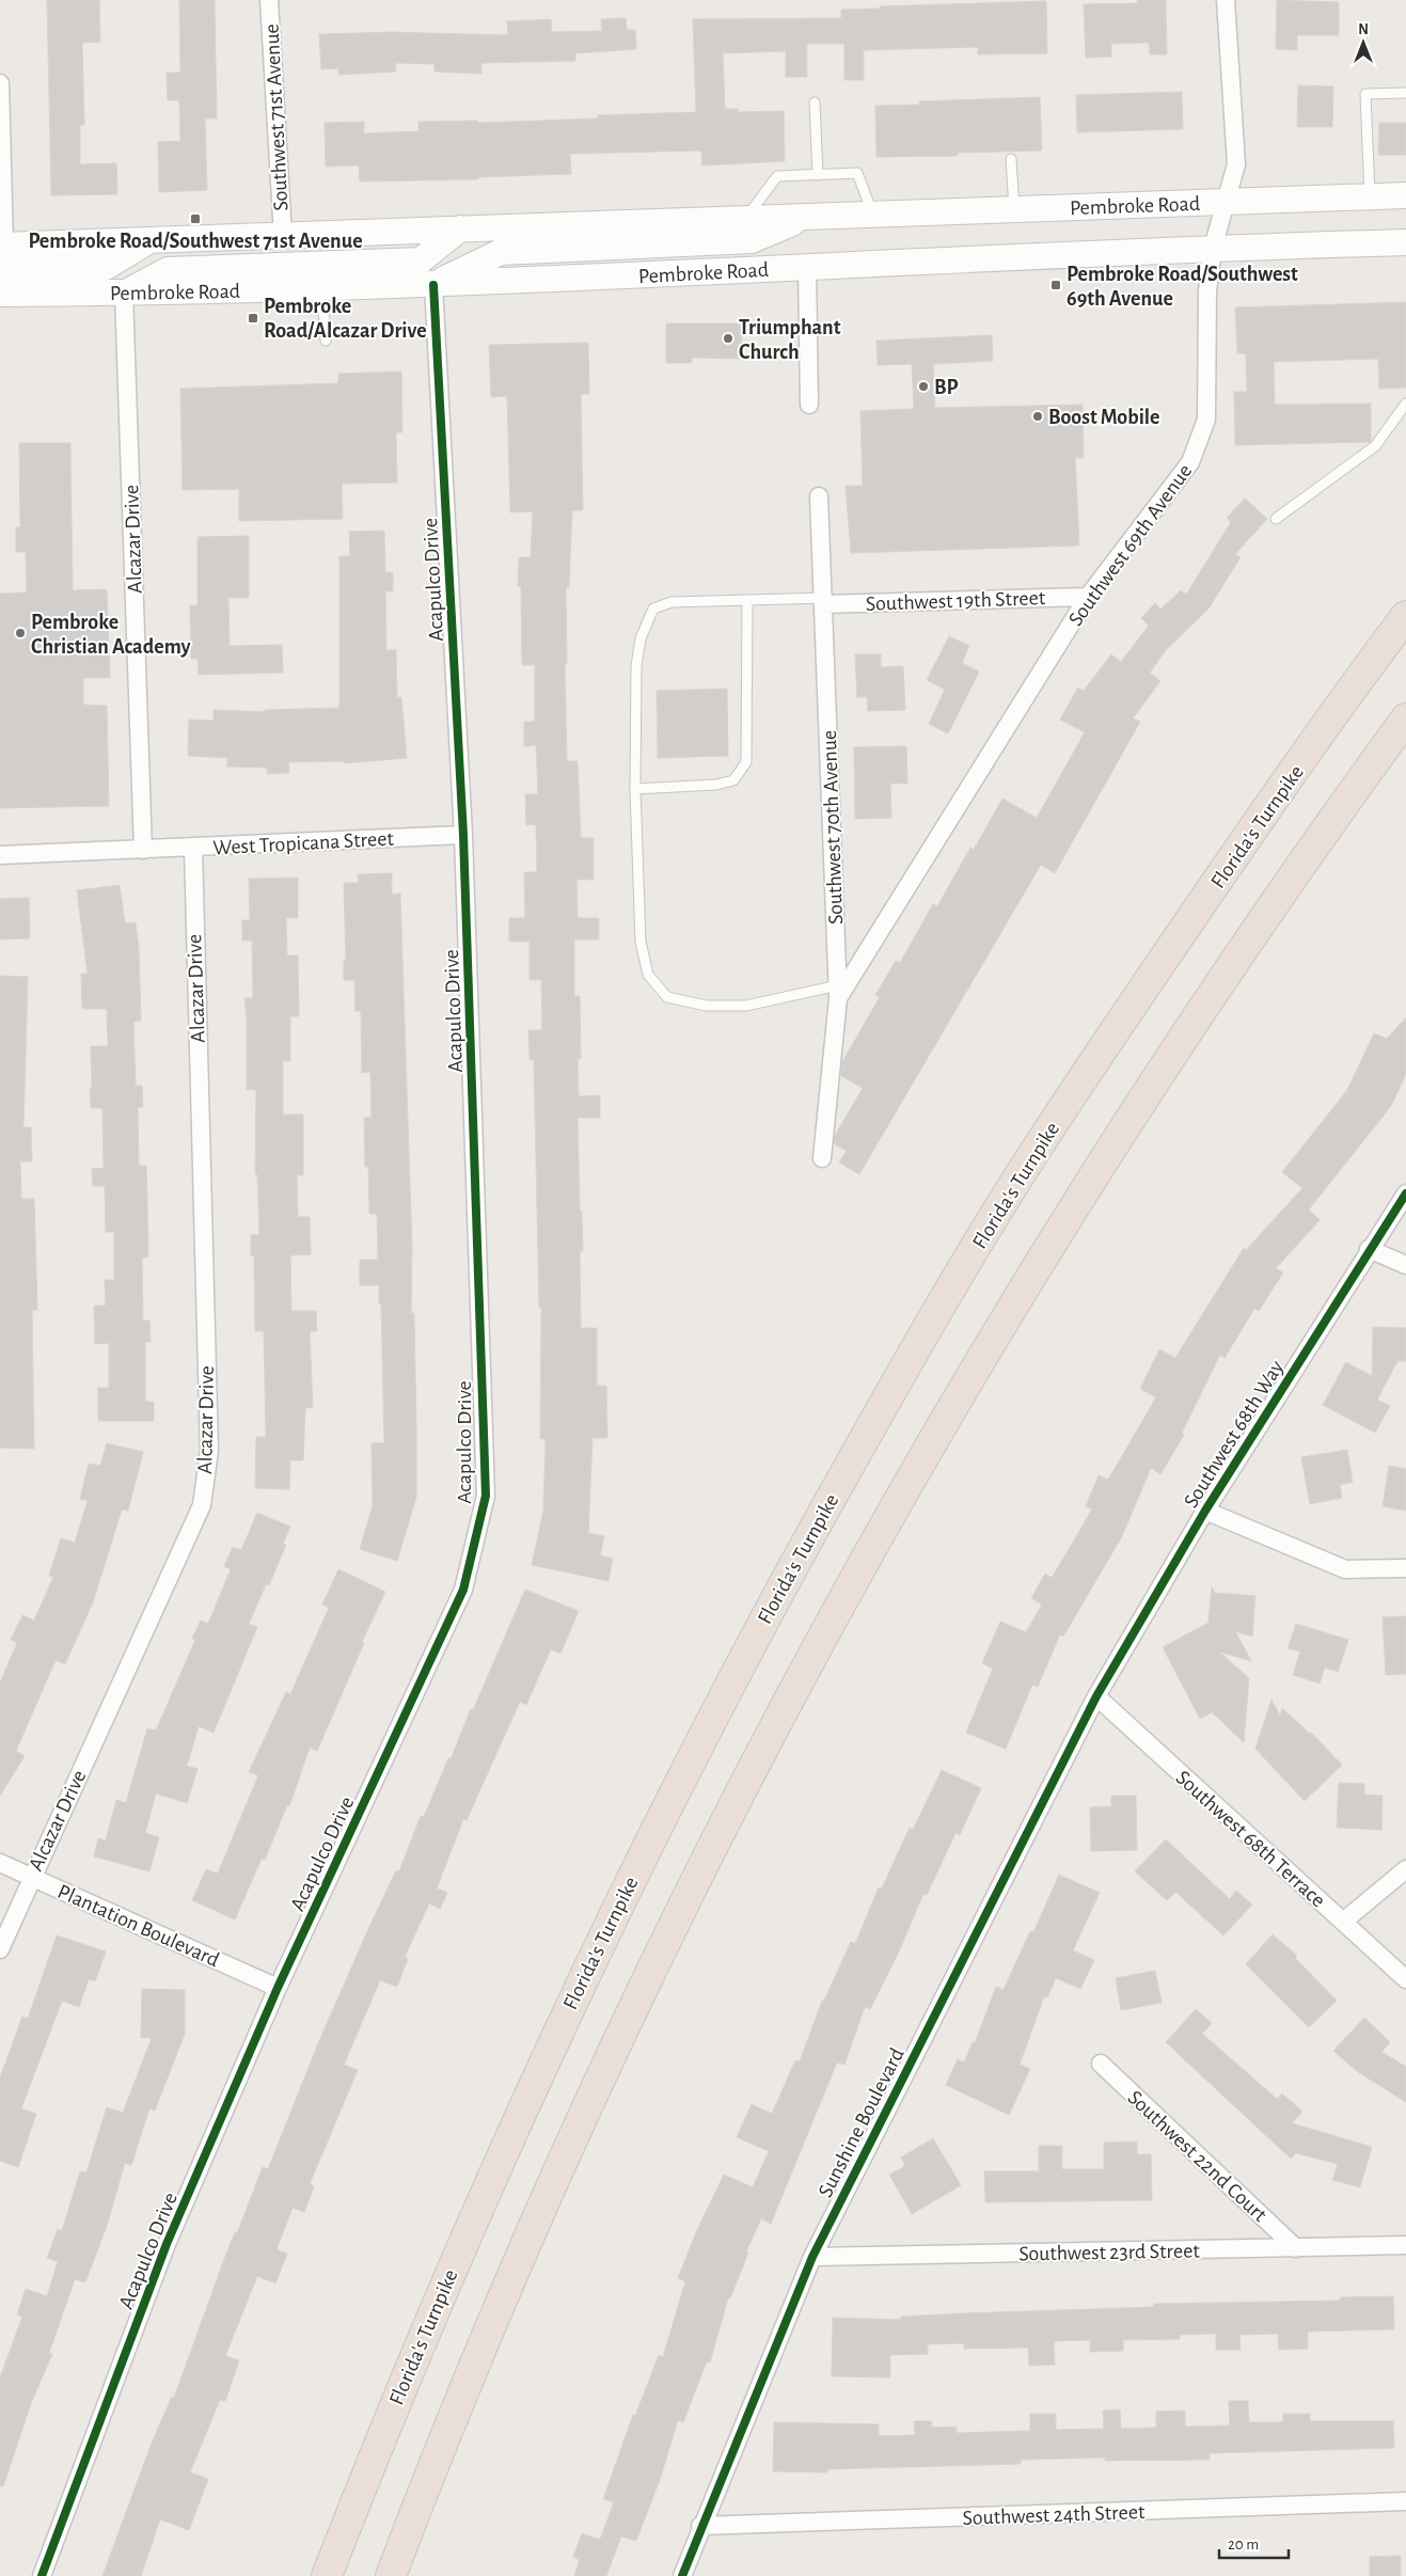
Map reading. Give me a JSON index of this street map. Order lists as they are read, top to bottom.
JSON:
{
  "streets": {
    "highway": ["Florida's Turnpike"],
    "main road": ["Pembroke Road"],
    "street": [
      "Southwest 71st Avenue",
      "Alcazar Drive",
      "Southwest 69th Avenue",
      "Acapulco Drive",
      "Southwest 19th Street",
      "Southwest 70th Avenue",
      "West Tropicana Street",
      "Southwest 68th Way",
      "Southwest 68th Terrace",
      "Plantation Boulevard",
      "Sunshine Boulevard",
      "Southwest 22nd Court",
      "Southwest 23rd Street",
      "Southwest 24th Street"
    ]
  },
  "crossings": [
    ["Southwest 71st Avenue", "Pembroke Road"],
    ["Pembroke Road", "Alcazar Drive"],
    ["Pembroke Road", "Southwest 69th Avenue"],
    ["Pembroke Road", "Acapulco Drive"],
    ["Alcazar Drive", "West Tropicana Street"],
    ["Alcazar Drive", "Plantation Boulevard"],
    ["Southwest 69th Avenue", "Southwest 19th Street"],
    ["Southwest 69th Avenue", "Southwest 70th Avenue"],
    ["Acapulco Drive", "West Tropicana Street"],
    ["Acapulco Drive", "Plantation Boulevard"],
    ["Southwest 19th Street", "Southwest 70th Avenue"],
    ["Southwest 68th Way", "Southwest 68th Terrace"],
    ["Southwest 68th Way", "Sunshine Boulevard"],
    ["Southwest 68th Terrace", "Sunshine Boulevard"],
    ["Sunshine Boulevard", "Southwest 23rd Street"],
    ["Sunshine Boulevard", "Southwest 24th Street"],
    ["Southwest 22nd Court", "Southwest 23rd Street"]
  ],
  "places": {
    "transit": ["Pembroke Road/Southwest 71st Avenue", "Pembroke Road/Southwest 69th Avenue", "Pembroke Road/Alcazar Drive"],
    "other": [
      "Triumphant Church",
      "BP",
      "Boost Mobile",
      "Pembroke Christian Academy"
    ]
  },
  "scale_bar": "20 m",
  "north": "top"
}
